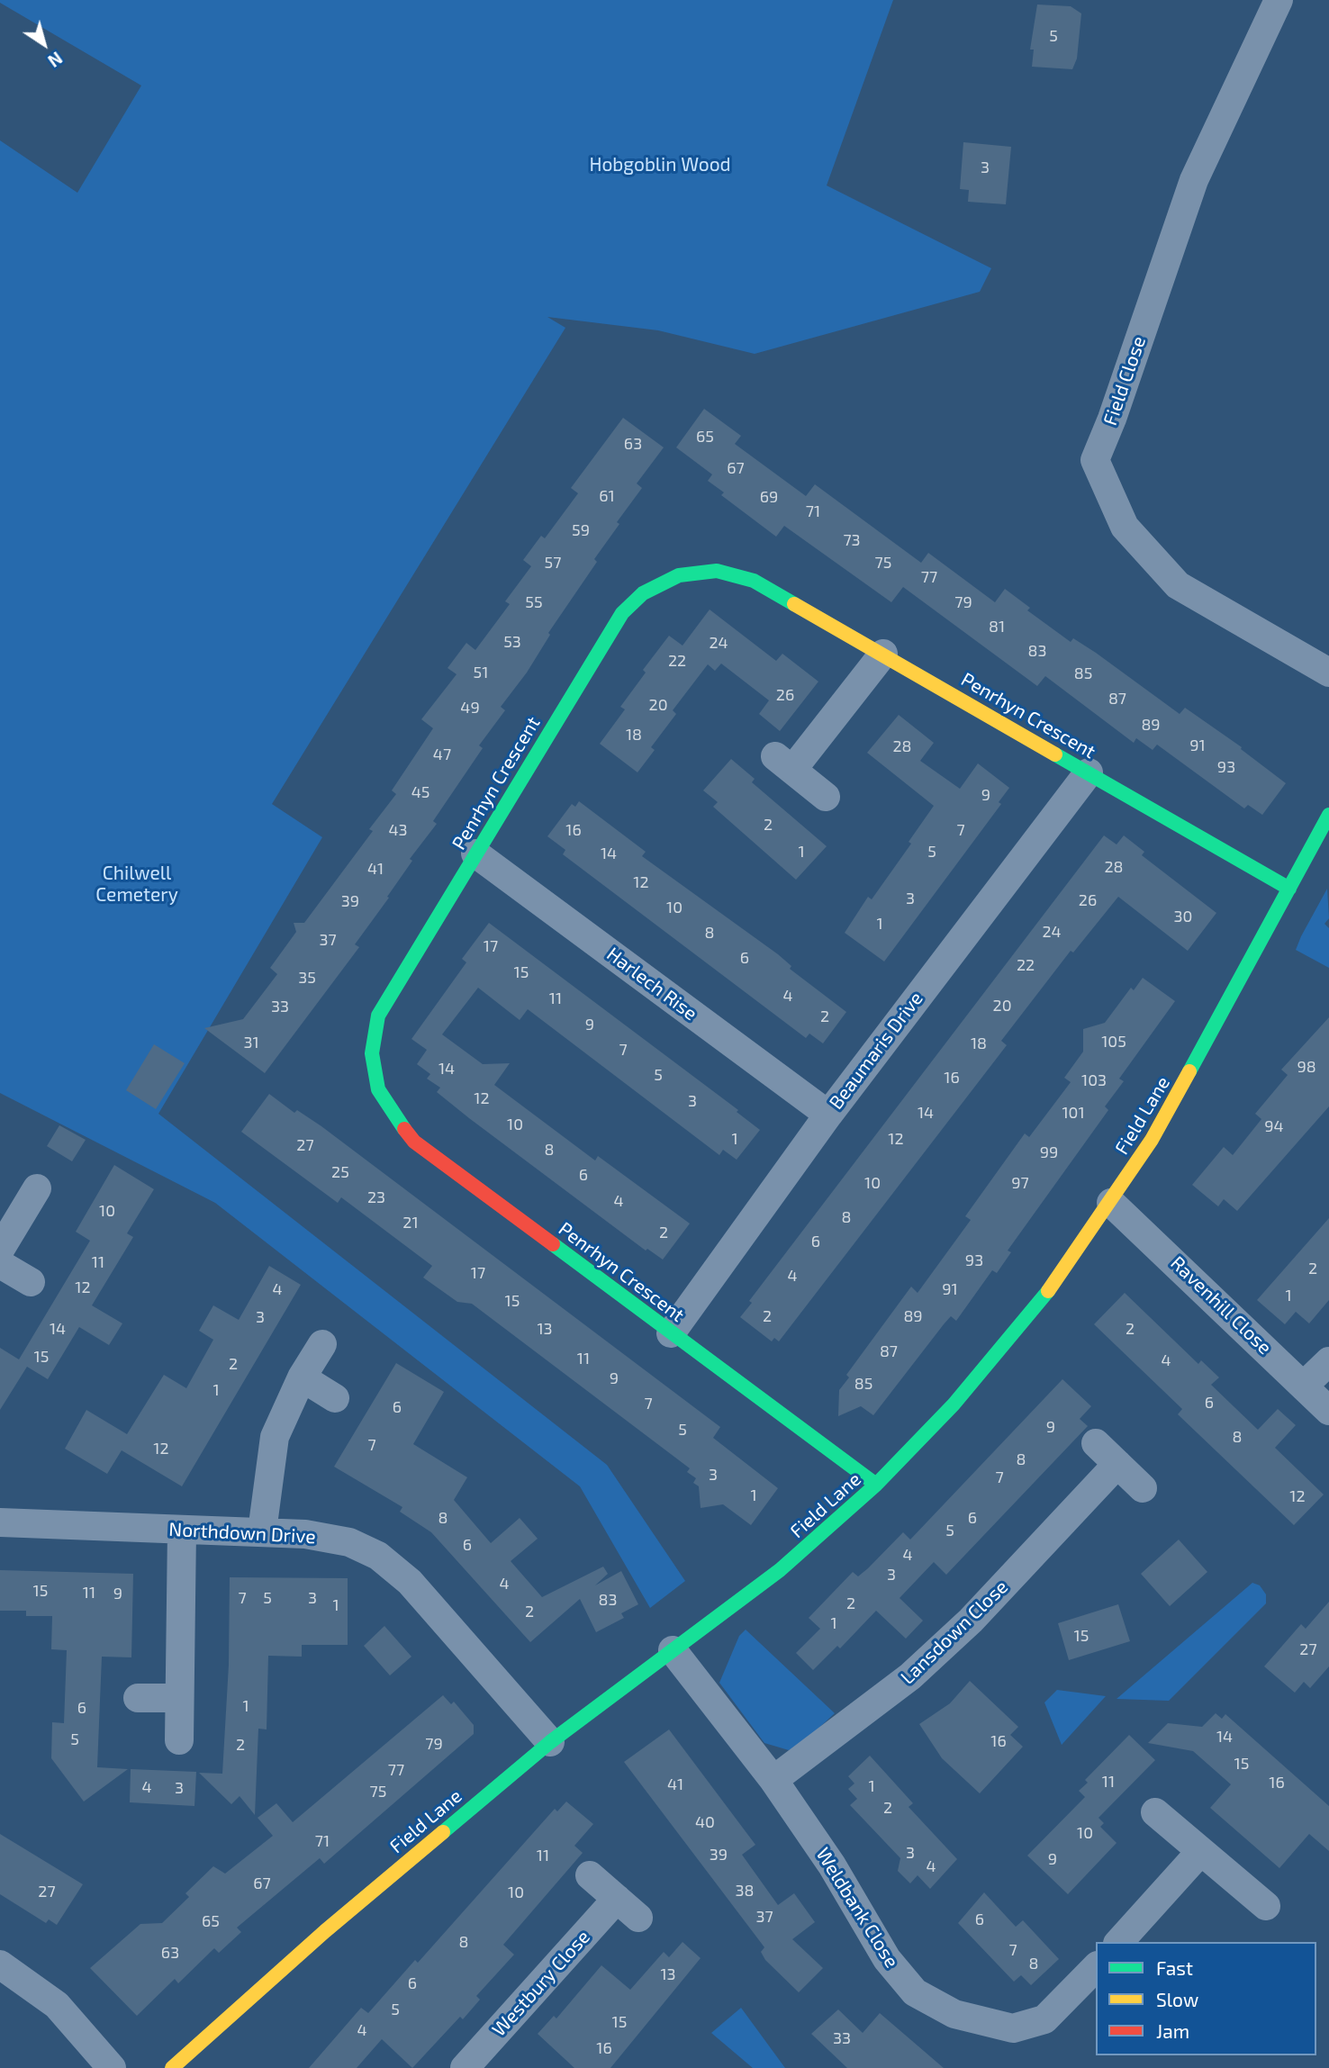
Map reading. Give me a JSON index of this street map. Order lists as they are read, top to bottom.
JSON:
{
  "streets": {
    "street": [
      "Field Close",
      "Penrhyn Crescent",
      "Harlech Rise",
      "Beaumaris Drive",
      "Field Lane",
      "Ravenhill Close",
      "Northdown Drive",
      "Lansdown Close",
      "Weldbank Close",
      "Westbury Close"
    ]
  },
  "crossings": [
    ["Penrhyn Crescent", "Harlech Rise"],
    ["Penrhyn Crescent", "Beaumaris Drive"],
    ["Penrhyn Crescent", "Field Lane"],
    ["Harlech Rise", "Beaumaris Drive"],
    ["Field Lane", "Ravenhill Close"],
    ["Field Lane", "Northdown Drive"],
    ["Field Lane", "Weldbank Close"],
    ["Lansdown Close", "Weldbank Close"]
  ],
  "parks": ["Hobgoblin Wood", "Chilwell Cemetery"],
  "house_numbers": [
    "5",
    "3",
    "65",
    "63",
    "67",
    "61",
    "69",
    "71",
    "59",
    "73",
    "57",
    "75",
    "77",
    "55",
    "79",
    "81",
    "53",
    "24",
    "83",
    "22",
    "51",
    "85",
    "26",
    "87",
    "20",
    "49",
    "89",
    "18",
    "91",
    "28",
    "47",
    "93",
    "45",
    "9",
    "2",
    "43",
    "16",
    "7",
    "1",
    "5",
    "14",
    "28",
    "41",
    "12",
    "3",
    "26",
    "39",
    "10",
    "30",
    "1",
    "24",
    "8",
    "37",
    "17",
    "6",
    "22",
    "15",
    "35",
    "4",
    "11",
    "20",
    "33",
    "2",
    "9",
    "105",
    "31",
    "18",
    "7",
    "98",
    "14",
    "5",
    "16",
    "103",
    "12",
    "3",
    "14",
    "101",
    "10",
    "94",
    "1",
    "12",
    "27",
    "8",
    "99",
    "25",
    "6",
    "10",
    "97",
    "23",
    "4",
    "10",
    "8",
    "21",
    "2",
    "6",
    "93",
    "11",
    "2",
    "17",
    "4",
    "12",
    "4",
    "91",
    "1",
    "15",
    "2",
    "89",
    "3",
    "14",
    "13",
    "2",
    "87",
    "15",
    "11",
    "4",
    "2",
    "9",
    "85",
    "1",
    "6",
    "7",
    "6",
    "9",
    "5",
    "8",
    "7",
    "12",
    "8",
    "3",
    "7",
    "1",
    "12",
    "8",
    "6",
    "5",
    "6",
    "4",
    "3",
    "4",
    "15",
    "11",
    "9",
    "7",
    "5",
    "3",
    "83",
    "2",
    "1",
    "2",
    "1",
    "15",
    "27",
    "1",
    "6",
    "14",
    "5",
    "16",
    "79",
    "2",
    "15",
    "77",
    "11",
    "16",
    "41",
    "1",
    "4",
    "3",
    "75",
    "2",
    "40",
    "10",
    "71",
    "3",
    "39",
    "11",
    "9",
    "4",
    "67",
    "38",
    "27",
    "10",
    "37",
    "6",
    "65",
    "8",
    "7",
    "63",
    "8",
    "13",
    "6",
    "5",
    "15",
    "4",
    "33",
    "16"
  ],
  "legend": ["Fast", "Slow", "Jam"],
  "north": "bottom right"
}
